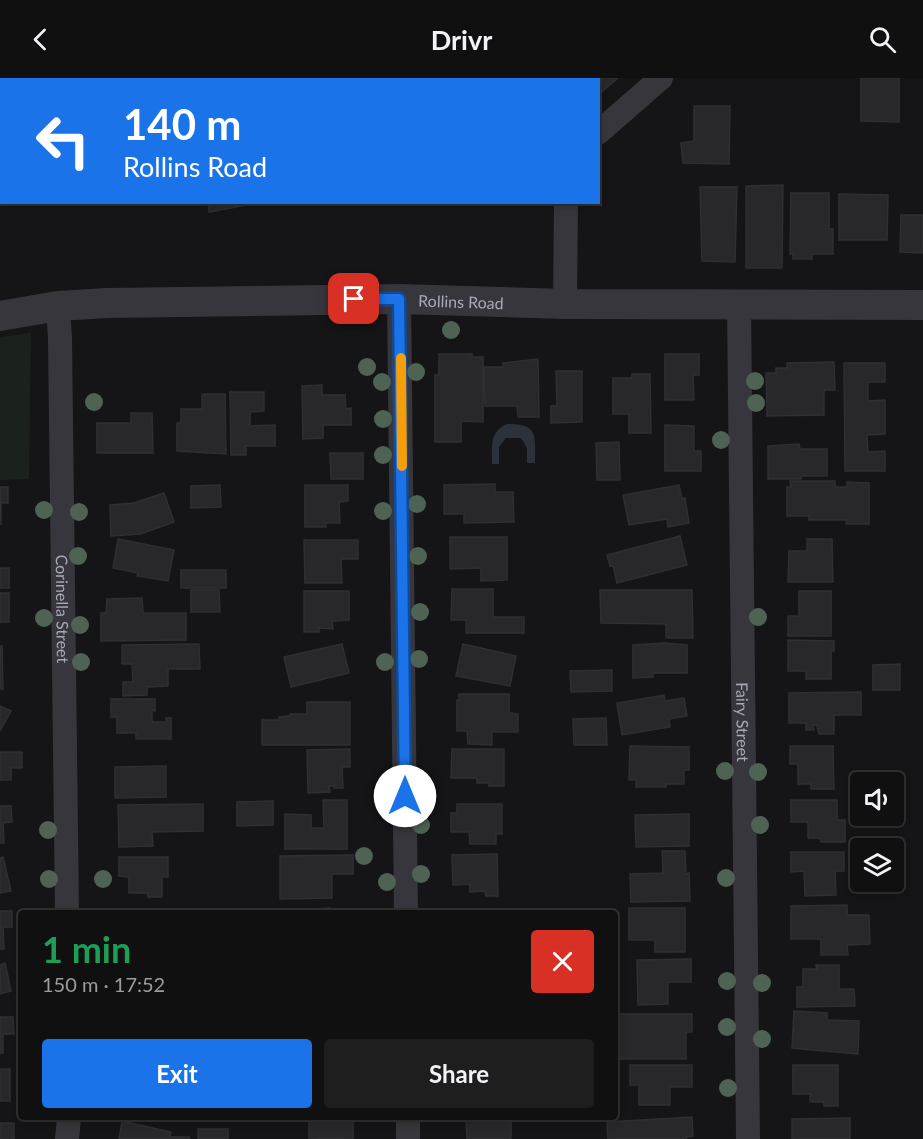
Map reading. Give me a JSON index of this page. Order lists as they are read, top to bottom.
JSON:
{
  "streets": {
    "street": ["Rollins Road", "Corinella Street", "Fairy Street"]
  },
  "crossings": [
    ["Rollins Road", "Corinella Street"],
    ["Rollins Road", "Fairy Street"]
  ],
  "page": {
    "header": "Drivr",
    "turn": ["140 m", "Rollins Road"],
    "heading": ["1 min", "150 m · 17:52"],
    "buttons": ["Exit", "Share"]
  }
}
